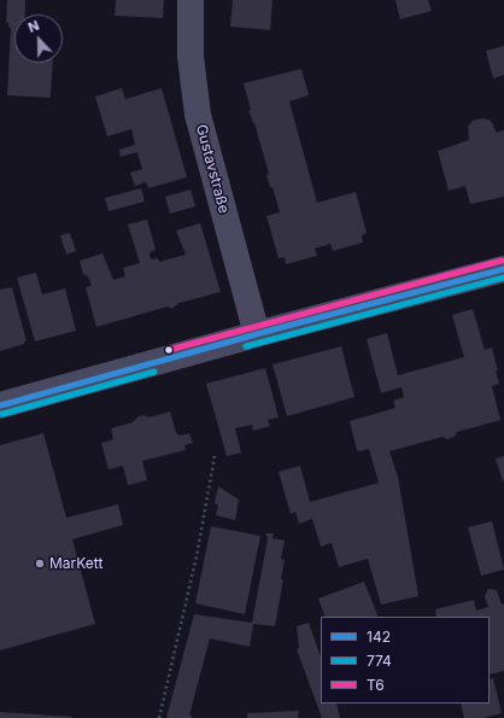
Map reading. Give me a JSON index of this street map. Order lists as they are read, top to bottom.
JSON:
{
  "streets": {
    "street": ["Gustavstraße"]
  },
  "places": ["MarKett"],
  "lines": ["transit line T6", "transit line 142", "transit line 774"],
  "legend": ["142", "774", "T6"],
  "north": "top"
}
